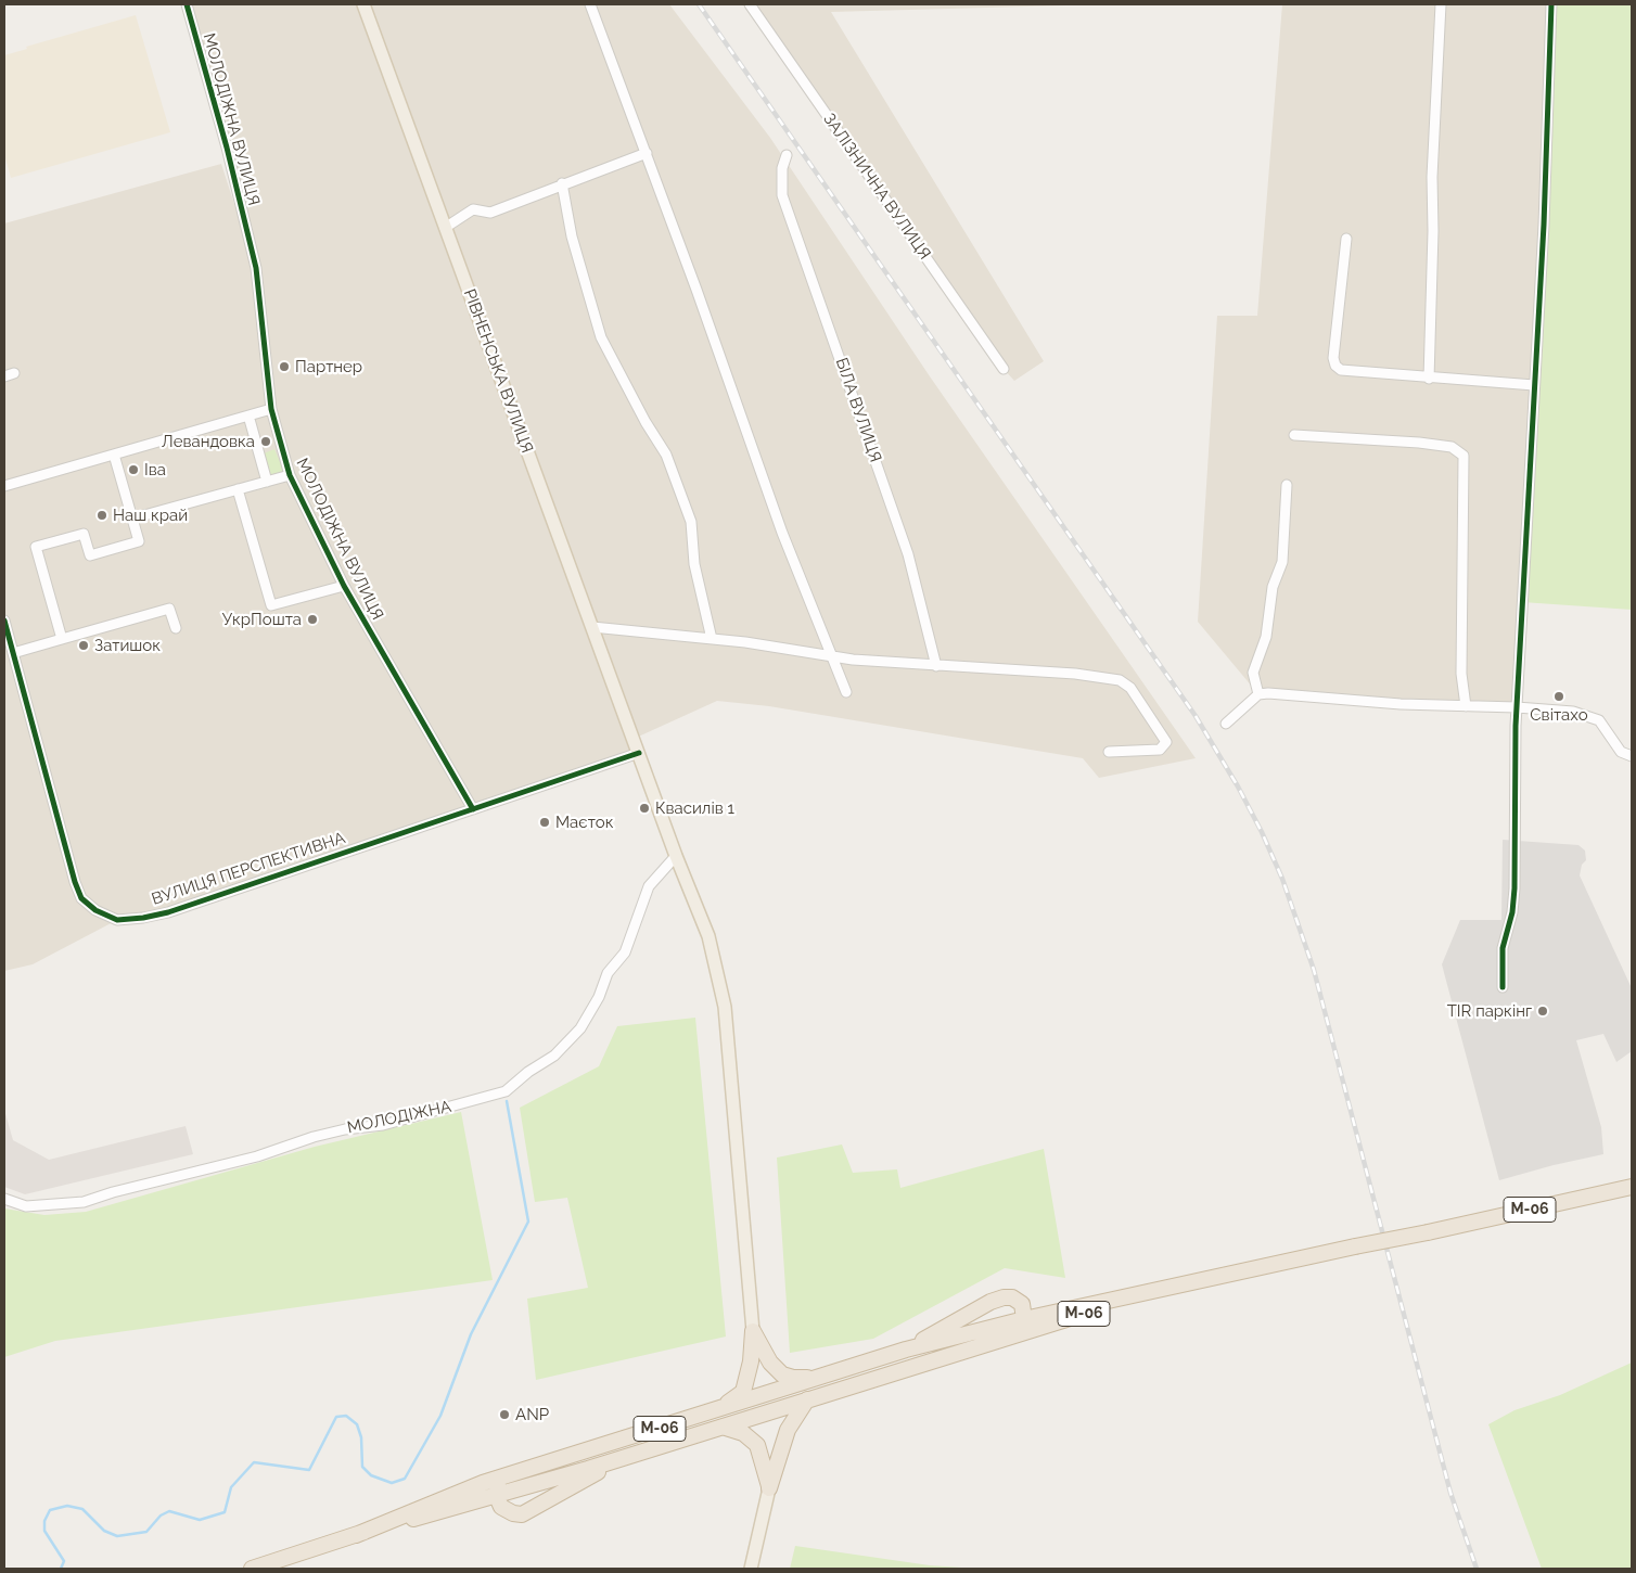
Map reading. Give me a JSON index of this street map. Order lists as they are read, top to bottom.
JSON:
{
  "streets": {
    "highway": ["М-06"],
    "main road": ["РІВНЕНСЬКА ВУЛИЦЯ"],
    "street": [
      "МОЛОДІЖНА ВУЛИЦЯ",
      "ЗАЛІЗНИЧНА ВУЛИЦЯ",
      "БІЛА ВУЛИЦЯ",
      "ВУЛИЦЯ ПЕРСПЕКТИВНА",
      "МОЛОДІЖНА"
    ]
  },
  "crossings": [
    ["МОЛОДІЖНА ВУЛИЦЯ", "ВУЛИЦЯ ПЕРСПЕКТИВНА"],
    ["РІВНЕНСЬКА ВУЛИЦЯ", "ВУЛИЦЯ ПЕРСПЕКТИВНА"],
    ["РІВНЕНСЬКА ВУЛИЦЯ", "МОЛОДІЖНА"]
  ],
  "places": [
    "Партнер",
    "Левандовка",
    "Іва",
    "Наш край",
    "УкрПошта",
    "Затишок",
    "Світахо",
    "Квасилів 1",
    "Маєток",
    "TIR паркінг",
    "ANP"
  ]
}
